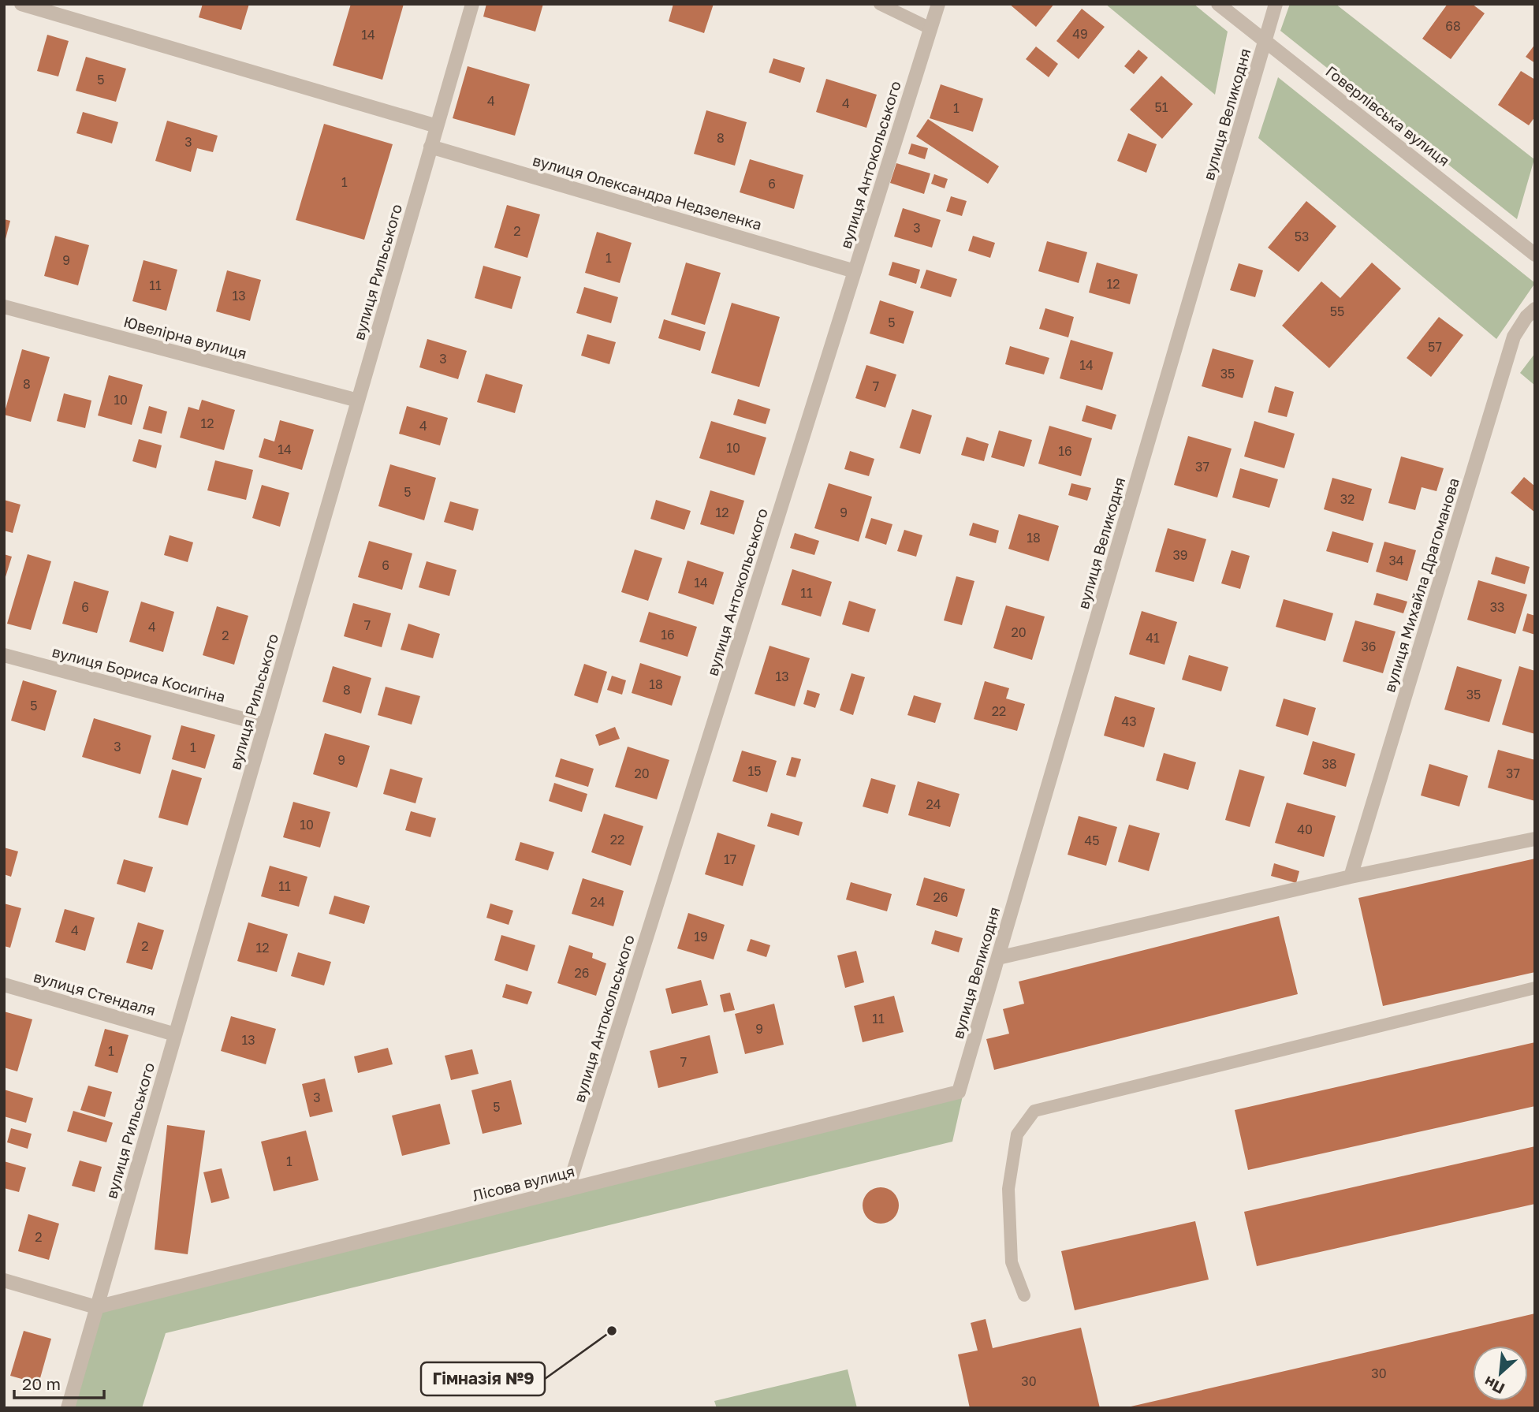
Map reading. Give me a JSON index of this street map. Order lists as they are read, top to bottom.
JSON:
{
  "streets": {
    "street": [
      "вулиця Великодня",
      "Говерлівська вулиця",
      "вулиця Антокольського",
      "вулиця Олександра Недзеленка",
      "вулиця Рильського",
      "Ювелірна вулиця",
      "вулиця Михайла Драгоманова",
      "вулиця Бориса Косигіна",
      "вулиця Стендаля",
      "Лісова вулиця"
    ]
  },
  "crossings": [
    ["вулиця Великодня", "Говерлівська вулиця"],
    ["вулиця Великодня", "Лісова вулиця"],
    ["вулиця Антокольського", "вулиця Олександра Недзеленка"],
    ["вулиця Антокольського", "Лісова вулиця"],
    ["вулиця Олександра Недзеленка", "вулиця Рильського"],
    ["вулиця Рильського", "Ювелірна вулиця"],
    ["вулиця Рильського", "вулиця Бориса Косигіна"],
    ["вулиця Рильського", "вулиця Стендаля"],
    ["вулиця Рильського", "Лісова вулиця"]
  ],
  "places": ["Гімназія №9"],
  "house_numbers": [
    "68",
    "49",
    "14",
    "5",
    "4",
    "4",
    "51",
    "1",
    "8",
    "3",
    "1",
    "6",
    "3",
    "2",
    "53",
    "1",
    "9",
    "12",
    "11",
    "13",
    "55",
    "5",
    "57",
    "3",
    "14",
    "35",
    "8",
    "7",
    "10",
    "12",
    "4",
    "10",
    "14",
    "16",
    "37",
    "5",
    "32",
    "12",
    "9",
    "18",
    "39",
    "34",
    "6",
    "14",
    "11",
    "6",
    "33",
    "7",
    "4",
    "20",
    "16",
    "2",
    "41",
    "36",
    "13",
    "18",
    "8",
    "35",
    "5",
    "22",
    "43",
    "3",
    "1",
    "9",
    "38",
    "15",
    "20",
    "37",
    "24",
    "10",
    "40",
    "22",
    "45",
    "17",
    "11",
    "26",
    "24",
    "4",
    "19",
    "2",
    "12",
    "26",
    "11",
    "9",
    "13",
    "1",
    "7",
    "3",
    "5",
    "1",
    "2",
    "30",
    "30"
  ],
  "scale_bar": "20 m",
  "north": "bottom left"
}
